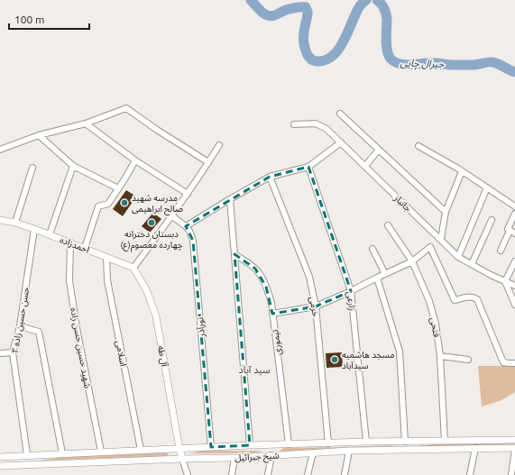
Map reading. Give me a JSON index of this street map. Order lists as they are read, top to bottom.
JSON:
{
  "streets": {
    "street": [
      "جانباز",
      "احمدزاده",
      "زارعی",
      "خرمی",
      "حسن حسین زاده ۲",
      "نورآذر",
      "فتحی",
      "تیموری",
      "شهید حسین حسن زاده",
      "اسلامی",
      "آل طه",
      "شیخ جبرائیل"
    ]
  },
  "crossings": [
    ["احمدزاده", "حسن حسین زاده ۲"],
    ["احمدزاده", "شهید حسین حسن زاده"],
    ["احمدزاده", "اسلامی"],
    ["احمدزاده", "آل طه"],
    ["زارعی", "شیخ جبرائیل"],
    ["خرمی", "شیخ جبرائیل"],
    ["حسن حسین زاده ۲", "شیخ جبرائیل"],
    ["نورآذر", "شیخ جبرائیل"],
    ["فتحی", "شیخ جبرائیل"],
    ["تیموری", "شیخ جبرائیل"],
    ["شهید حسین حسن زاده", "شیخ جبرائیل"],
    ["اسلامی", "شیخ جبرائیل"],
    ["آل طه", "شیخ جبرائیل"]
  ],
  "districts": ["سید آباد"],
  "water": ["جیرال چایی"],
  "places": ["مدرسه شهید صالح ابراهیمی", "دبستان دخترانه چهارده معصوم(ع)", "مسجد هاشمیه سیدآباد"],
  "scale_bar": "100 m"
}
